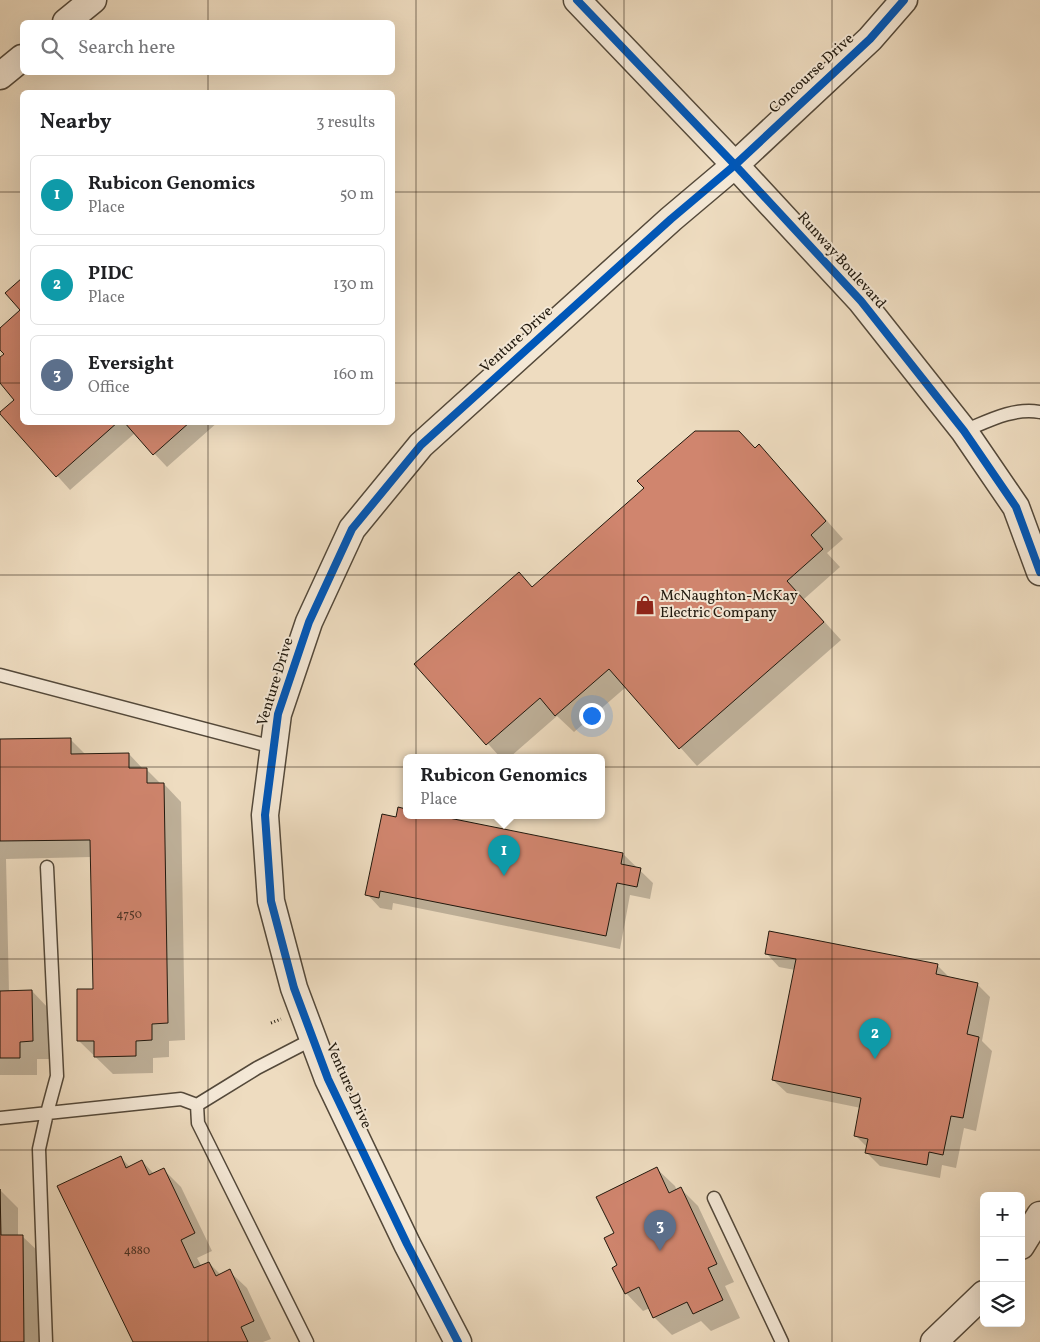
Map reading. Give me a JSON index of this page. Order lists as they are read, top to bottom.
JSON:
{
  "streets": {
    "street": ["Concourse Drive", "Runway Boulevard", "Venture Drive"]
  },
  "crossings": [
    ["Concourse Drive", "Runway Boulevard"],
    ["Concourse Drive", "Venture Drive"],
    ["Runway Boulevard", "Venture Drive"]
  ],
  "places": {
    "shop": ["McNaughton-McKay Electric Company"]
  },
  "house_numbers": ["4750", "4880"],
  "page": {
    "search": "Search here",
    "heading": ["Nearby", "3 results"],
    "list": [
      {
        "mark": "1",
        "name": "Rubicon Genomics",
        "note": "Place",
        "value": "50 m"
      },
      {
        "mark": "2",
        "name": "PIDC",
        "note": "Place",
        "value": "130 m"
      },
      {
        "mark": "3",
        "name": "Eversight",
        "note": "Office",
        "value": "160 m"
      }
    ],
    "popup": ["Rubicon Genomics", "Place"],
    "pins": ["1", "2", "3"],
    "map_buttons": ["+", "−"]
  }
}
